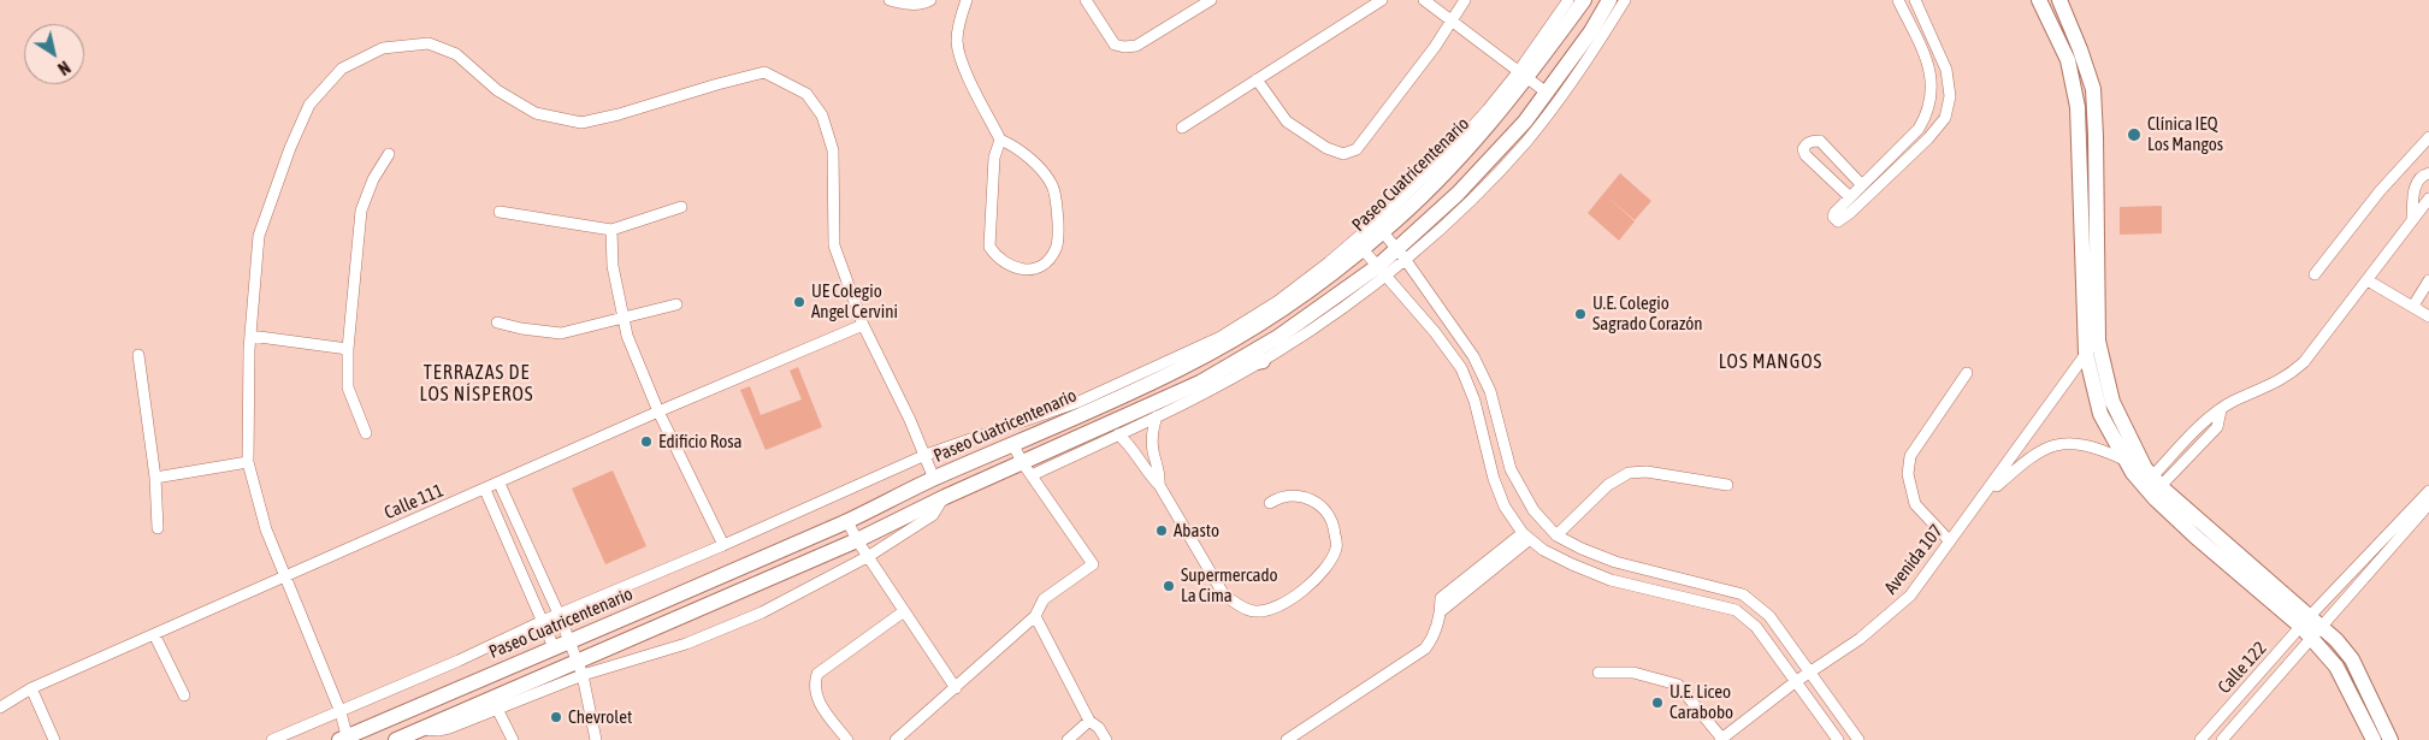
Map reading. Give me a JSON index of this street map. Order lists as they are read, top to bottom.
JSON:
{
  "streets": {
    "street": [
      "Paseo Cuatricentenario",
      "Calle 111",
      "Avenida 107",
      "Calle 122"
    ]
  },
  "districts": ["LOS MANGOS", "TERRAZAS DE LOS NÍSPEROS"],
  "places": [
    "Clínica IEQ Los Mangos",
    "UE Colegio Angel Cervini",
    "U.E. Colegio Sagrado Corazón",
    "Edificio Rosa",
    "Abasto",
    "Supermercado La Cima",
    "U.E. Liceo Carabobo",
    "Chevrolet"
  ],
  "north": "bottom right"
}
